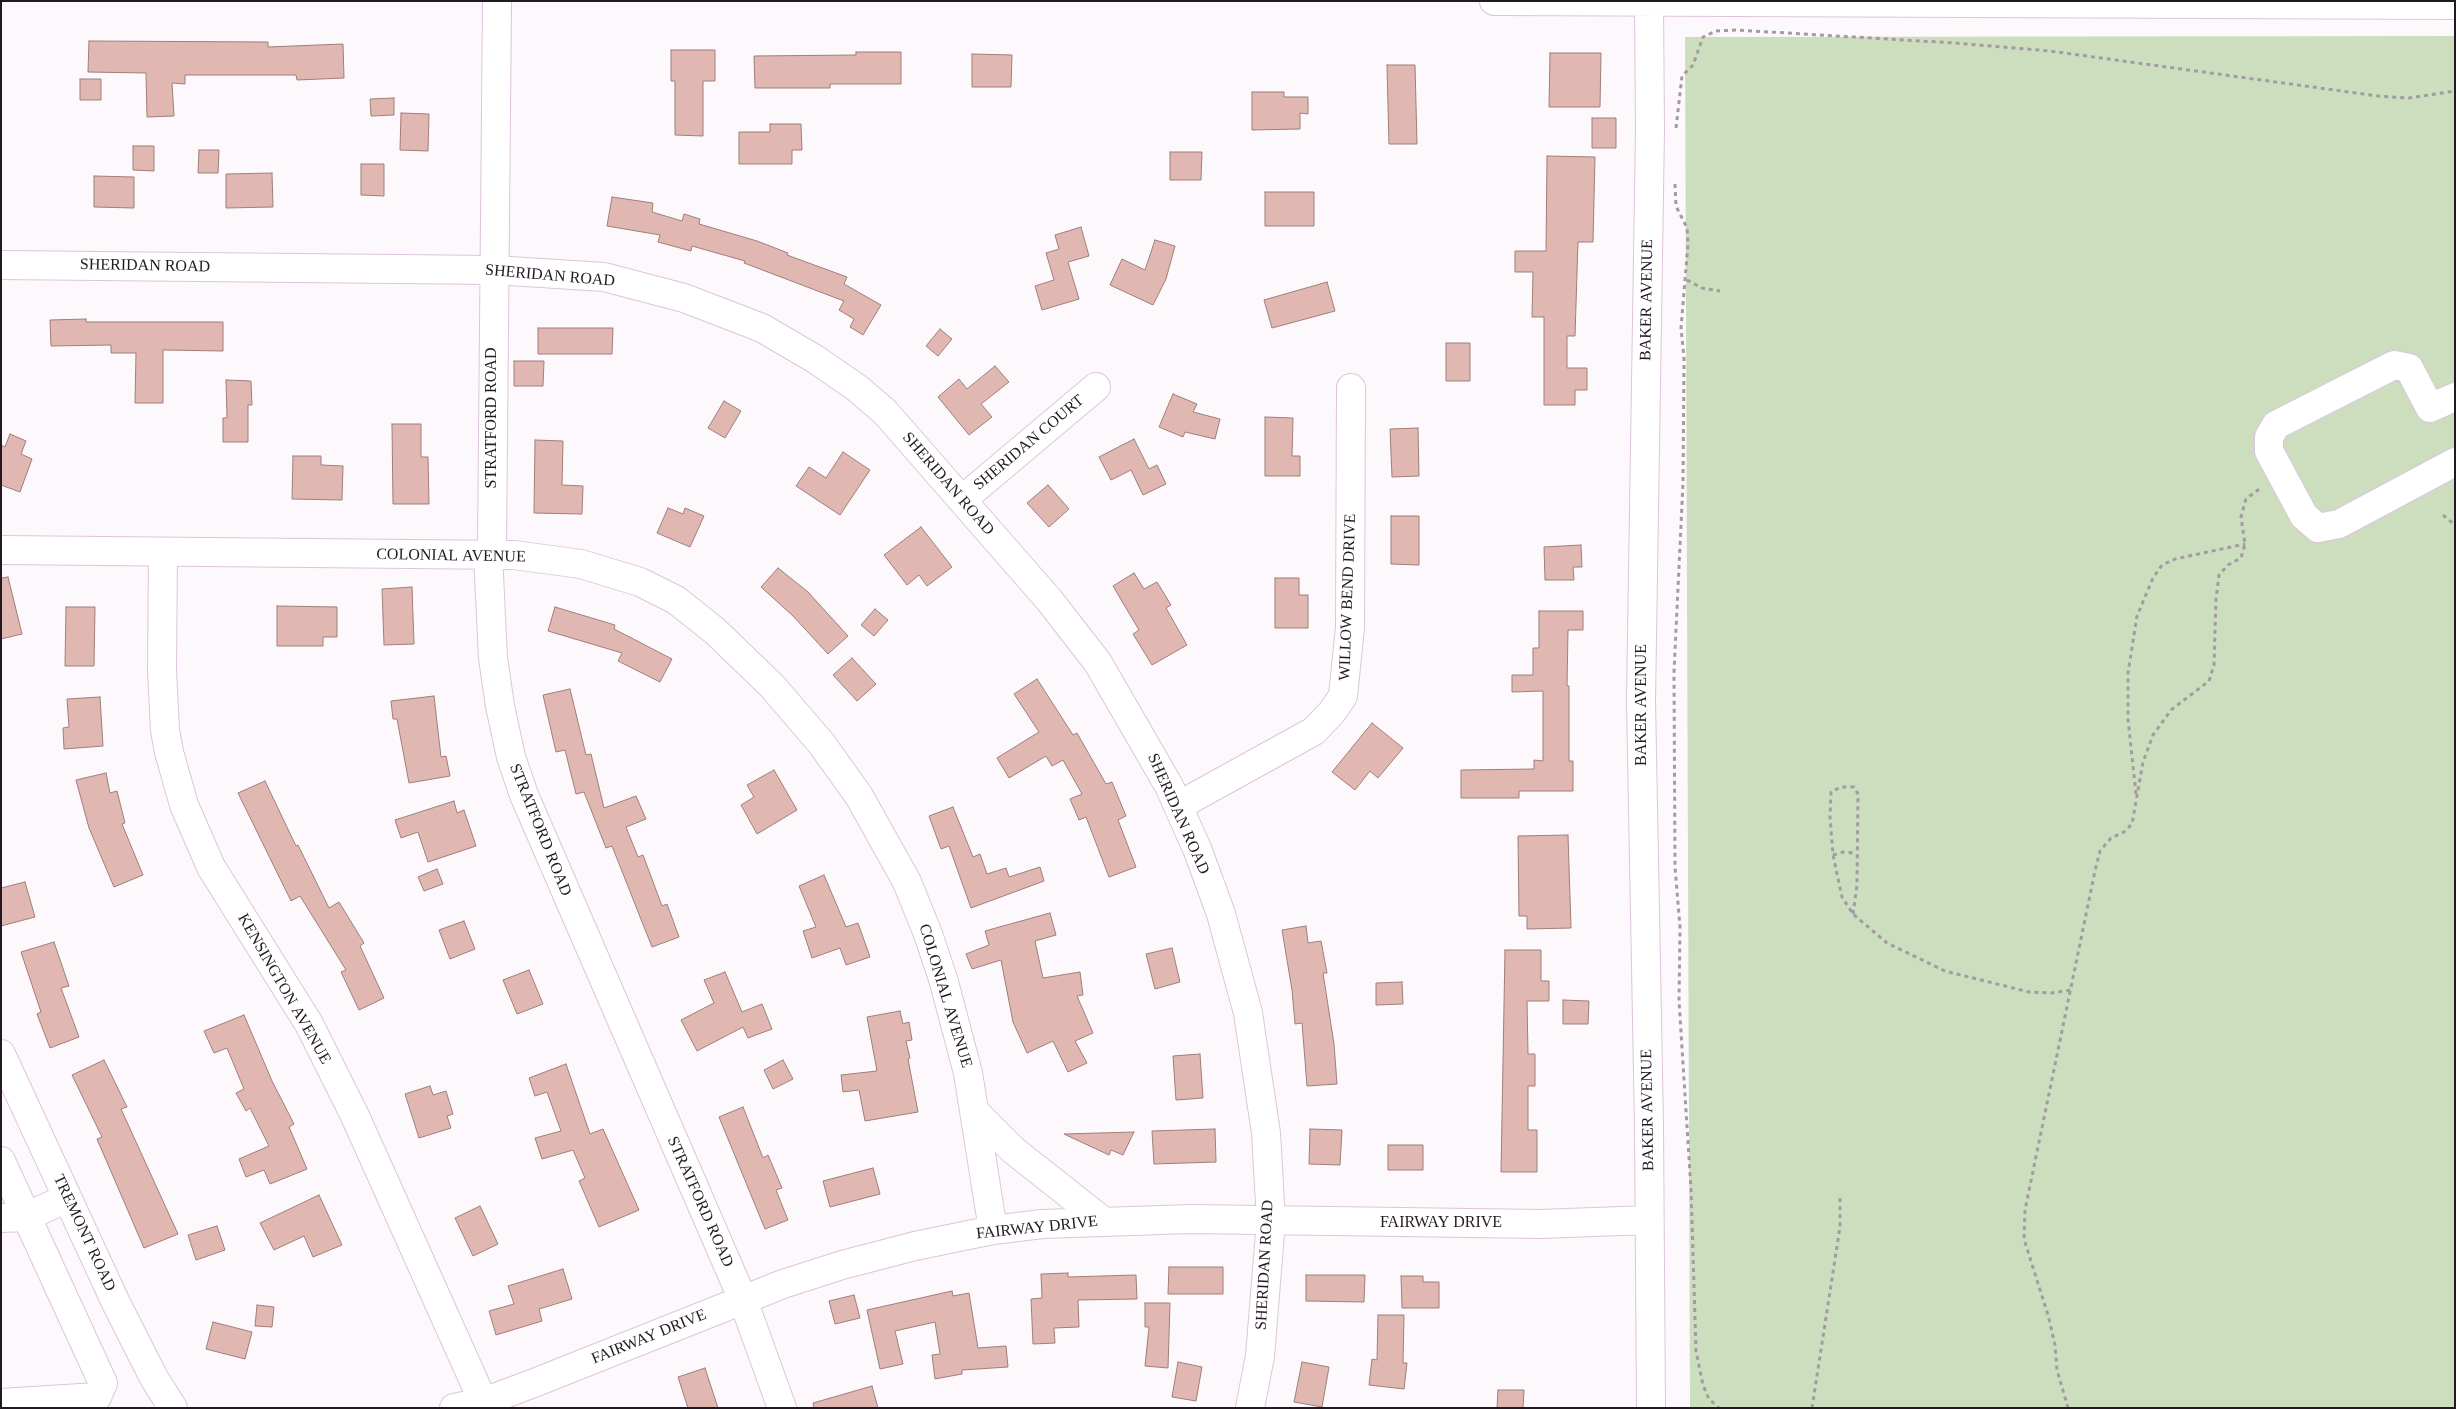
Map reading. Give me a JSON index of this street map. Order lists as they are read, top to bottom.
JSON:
{
  "streets": {
    "street": [
      "SHERIDAN ROAD",
      "BAKER AVENUE",
      "STRATFORD ROAD",
      "SHERIDAN COURT",
      "COLONIAL AVENUE",
      "WILLOW BEND DRIVE",
      "KENSINGTON AVENUE",
      "FAIRWAY DRIVE",
      "TREMONT ROAD"
    ]
  },
  "crossings": [
    ["SHERIDAN ROAD", "STRATFORD ROAD"],
    ["SHERIDAN ROAD", "SHERIDAN COURT"],
    ["SHERIDAN ROAD", "WILLOW BEND DRIVE"],
    ["SHERIDAN ROAD", "FAIRWAY DRIVE"],
    ["BAKER AVENUE", "FAIRWAY DRIVE"],
    ["STRATFORD ROAD", "COLONIAL AVENUE"],
    ["STRATFORD ROAD", "FAIRWAY DRIVE"],
    ["COLONIAL AVENUE", "KENSINGTON AVENUE"],
    ["COLONIAL AVENUE", "FAIRWAY DRIVE"],
    ["KENSINGTON AVENUE", "FAIRWAY DRIVE"]
  ]
}
